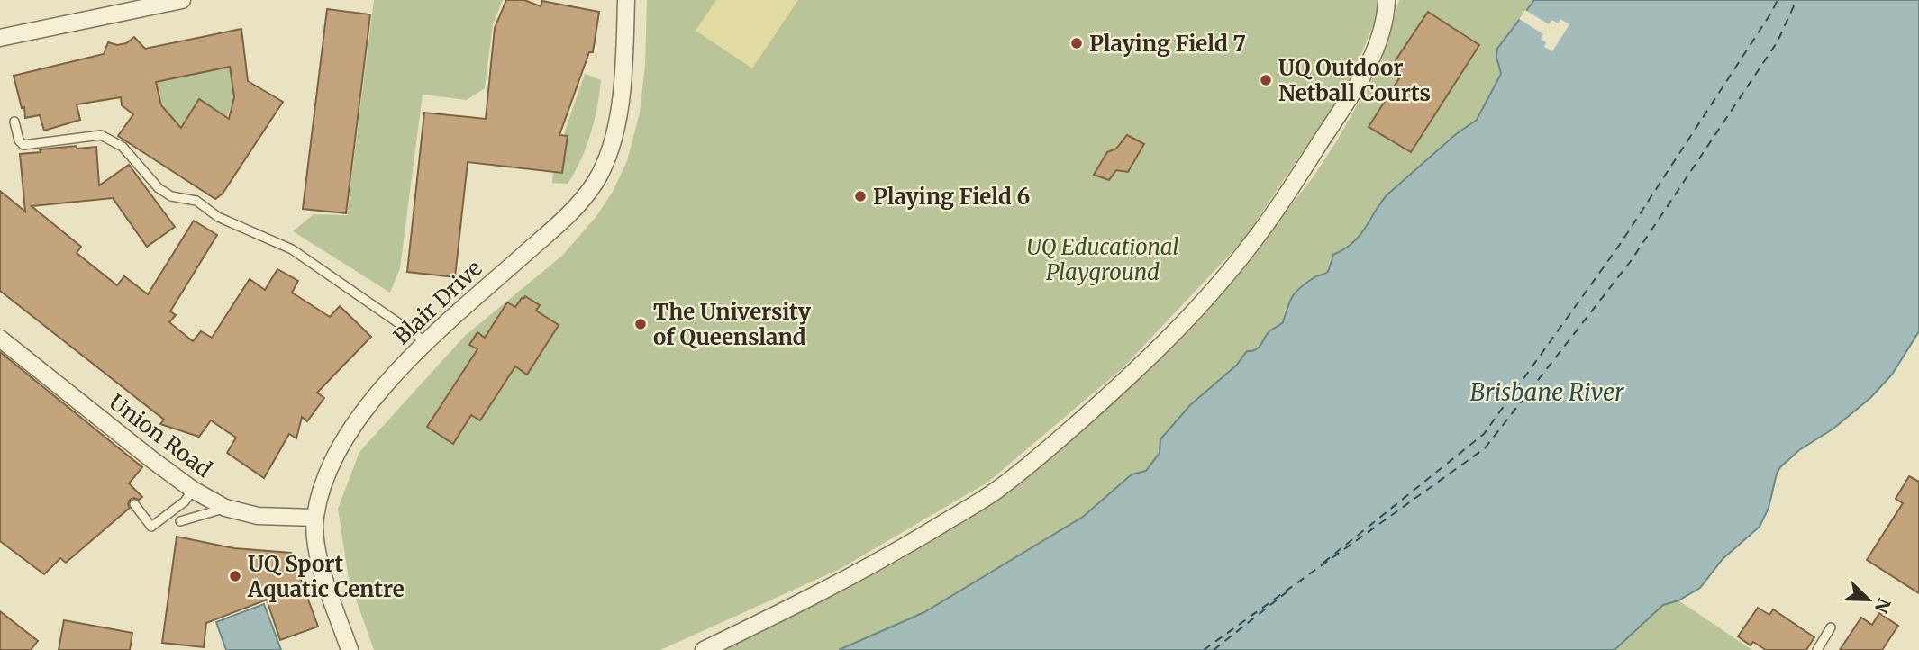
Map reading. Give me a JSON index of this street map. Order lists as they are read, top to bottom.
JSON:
{
  "streets": {
    "street": ["Blair Drive", "Union Road"]
  },
  "crossings": [
    ["Blair Drive", "Union Road"]
  ],
  "water": ["Brisbane River"],
  "parks": ["UQ Educational Playground"],
  "places": [
    "Playing Field 7",
    "UQ Outdoor Netball Courts",
    "Playing Field 6",
    "The University of Queensland",
    "UQ Sport Aquatic Centre"
  ],
  "north": "bottom right"
}
